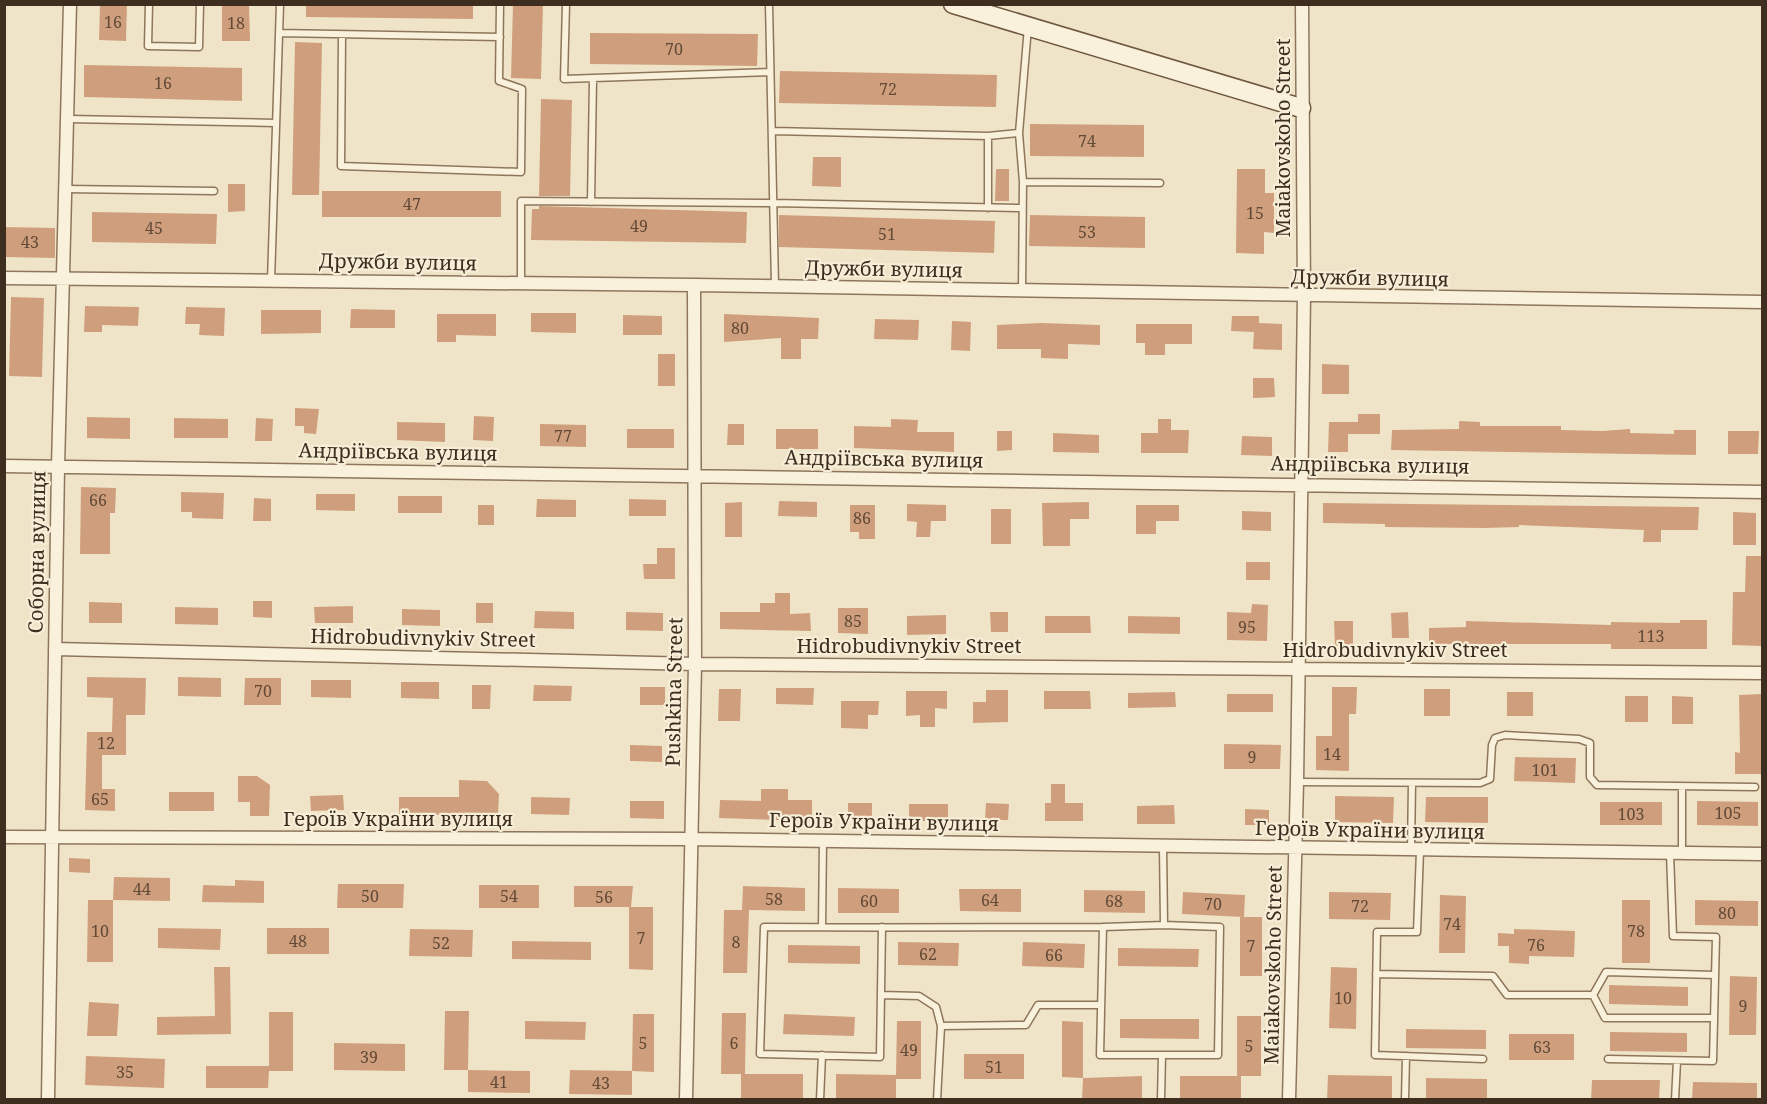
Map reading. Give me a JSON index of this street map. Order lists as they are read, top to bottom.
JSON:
{
  "streets": {
    "street": [
      "Maiakovskoho Street",
      "Дружби вулиця",
      "Андріївська вулиця",
      "Соборна вулиця",
      "Hidrobudivnykiv Street",
      "Pushkina Street",
      "Героїв України вулиця"
    ]
  },
  "crossings": [
    ["Maiakovskoho Street", "Дружби вулиця"],
    ["Maiakovskoho Street", "Андріївська вулиця"],
    ["Maiakovskoho Street", "Hidrobudivnykiv Street"],
    ["Maiakovskoho Street", "Героїв України вулиця"],
    ["Дружби вулиця", "Соборна вулиця"],
    ["Дружби вулиця", "Pushkina Street"],
    ["Андріївська вулиця", "Соборна вулиця"],
    ["Андріївська вулиця", "Pushkina Street"],
    ["Соборна вулиця", "Hidrobudivnykiv Street"],
    ["Соборна вулиця", "Героїв України вулиця"],
    ["Hidrobudivnykiv Street", "Pushkina Street"],
    ["Pushkina Street", "Героїв України вулиця"]
  ],
  "house_numbers": [
    "16",
    "18",
    "70",
    "16",
    "72",
    "74",
    "47",
    "15",
    "49",
    "45",
    "53",
    "51",
    "43",
    "80",
    "77",
    "66",
    "86",
    "85",
    "95",
    "113",
    "70",
    "12",
    "14",
    "9",
    "101",
    "65",
    "105",
    "103",
    "44",
    "50",
    "54",
    "56",
    "58",
    "64",
    "60",
    "68",
    "70",
    "72",
    "80",
    "74",
    "10",
    "78",
    "7",
    "48",
    "8",
    "52",
    "76",
    "7",
    "62",
    "66",
    "10",
    "9",
    "5",
    "6",
    "5",
    "63",
    "49",
    "39",
    "51",
    "35",
    "41",
    "43"
  ]
}
